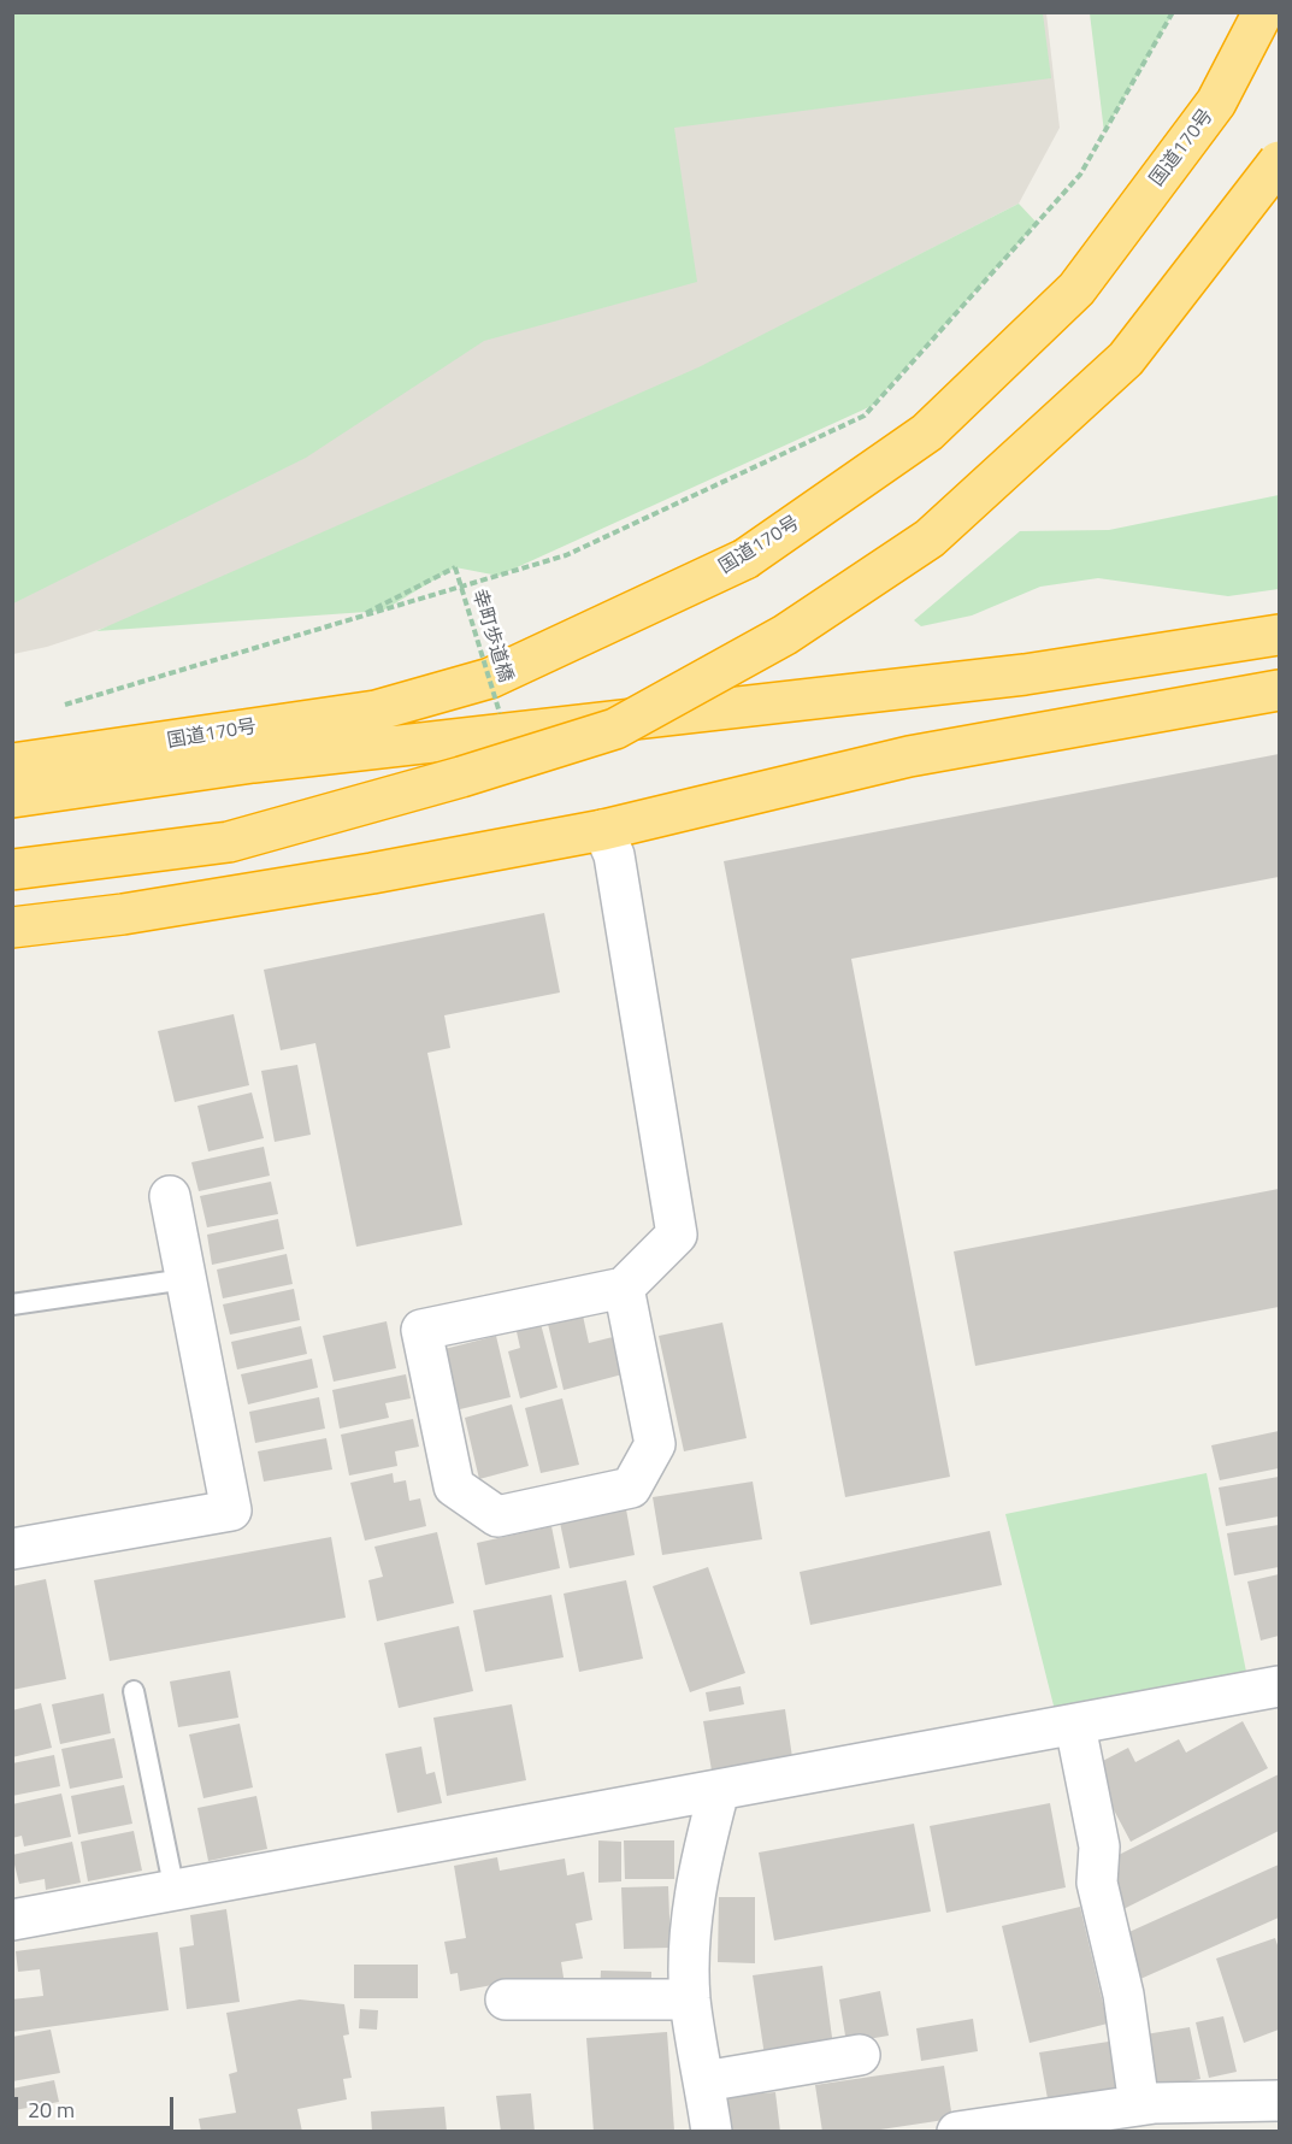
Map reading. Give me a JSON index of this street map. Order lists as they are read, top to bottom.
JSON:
{
  "streets": {
    "highway": ["国道170号"],
    "path": ["幸町歩道橋"]
  },
  "scale_bar": "20 m"
}
